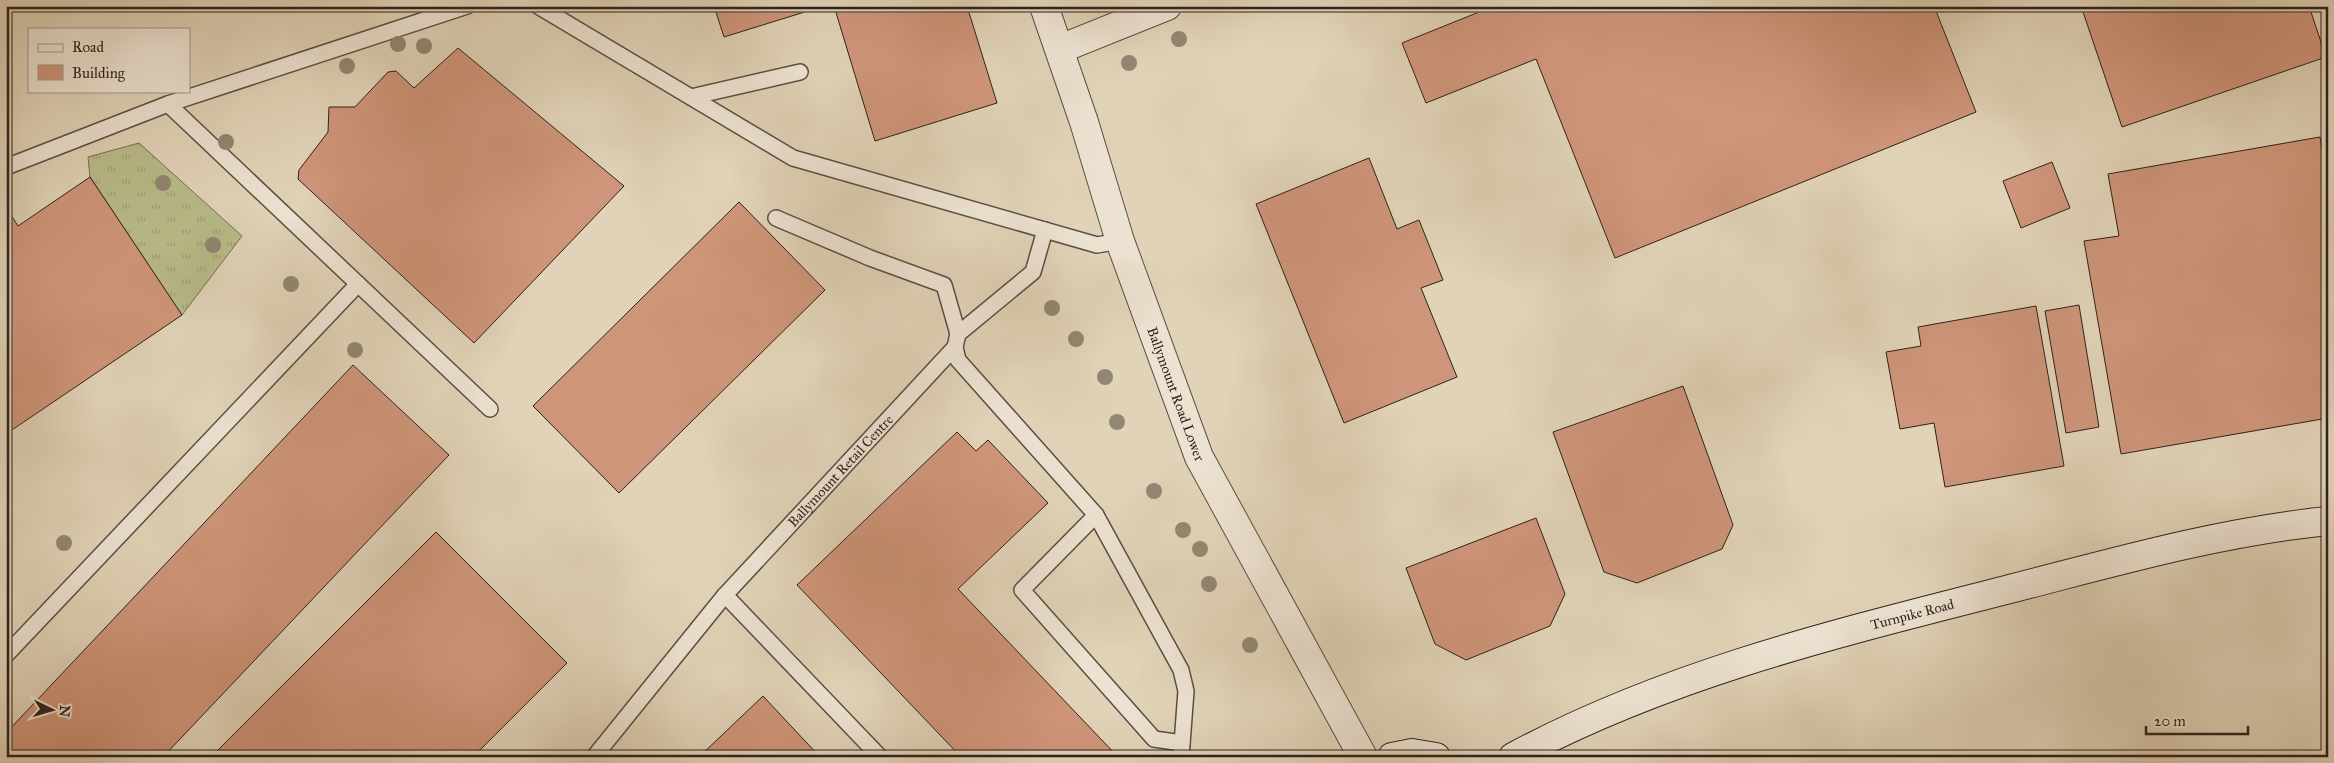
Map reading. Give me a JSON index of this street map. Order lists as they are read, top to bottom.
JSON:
{
  "streets": {
    "street": ["Ballymount Road Lower", "Turnpike Road"],
    "lane": ["Ballymount Retail Centre"]
  },
  "legend": ["Road", "Building"],
  "scale_bar": "20 m",
  "north": "right"
}
